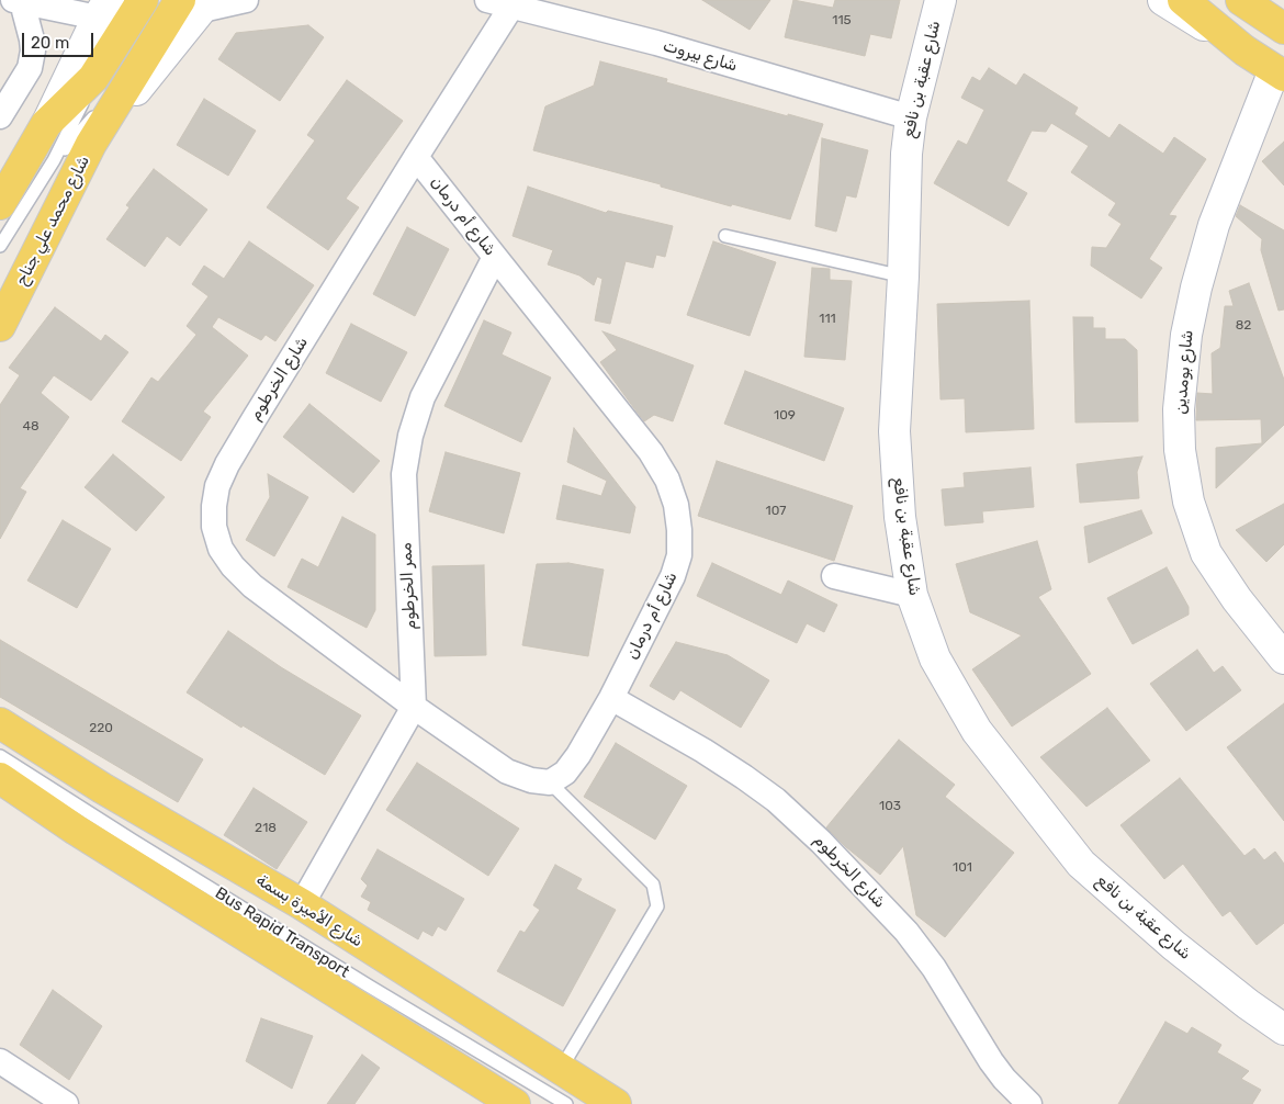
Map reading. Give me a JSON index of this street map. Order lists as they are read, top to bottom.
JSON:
{
  "streets": {
    "main road": ["شارع محمد علي جناح", "شارع الأميرة بسمة"],
    "street": [
      "شارع بيروت",
      "شارع عقبة بن نافع",
      "شارع أم درمان",
      "شارع بومدين",
      "شارع الخرطوم",
      "ممر الخرطوم"
    ],
    "lane": ["Bus Rapid Transport"]
  },
  "crossings": [
    ["شارع بيروت", "شارع عقبة بن نافع"],
    ["شارع بيروت", "شارع الخرطوم"],
    ["شارع أم درمان", "شارع الخرطوم"],
    ["شارع أم درمان", "ممر الخرطوم"],
    ["شارع الخرطوم", "ممر الخرطوم"]
  ],
  "house_numbers": [
    "115",
    "111",
    "82",
    "109",
    "48",
    "107",
    "220",
    "103",
    "218",
    "101"
  ],
  "scale_bar": "20 m"
}
